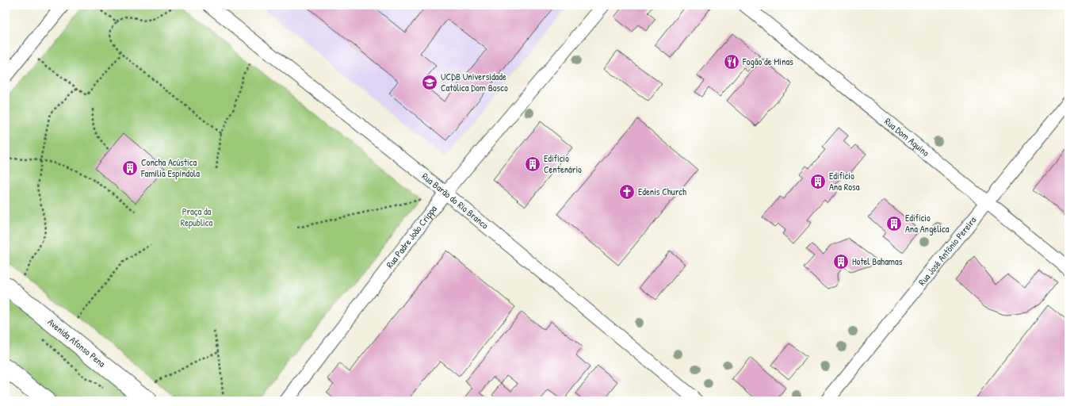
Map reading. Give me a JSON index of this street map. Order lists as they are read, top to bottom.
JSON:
{
  "streets": {
    "main road": ["Avenida Afonso Pena"],
    "street": [
      "Rua Dom Aquino",
      "Rua Barão do Rio Branco",
      "Rua Padre João Crippa",
      "Rua José Antônio Pereira"
    ]
  },
  "crossings": [
    ["Rua Dom Aquino", "Rua José Antônio Pereira"],
    ["Rua Barão do Rio Branco", "Rua Padre João Crippa"]
  ],
  "parks": ["Praça da Republica"],
  "places": {
    "restaurant": ["Fogão de Minas"],
    "school or university": ["UCDB Universidade Católica Dom Bosco"],
    "building": [
      "Edifício Centenário",
      "Concha Acústica Família Espíndola",
      "Edifício Ana Rosa",
      "Edifício Ana Angélica",
      "Hotel Bahamas"
    ],
    "church": ["Edenis Church"]
  }
}
